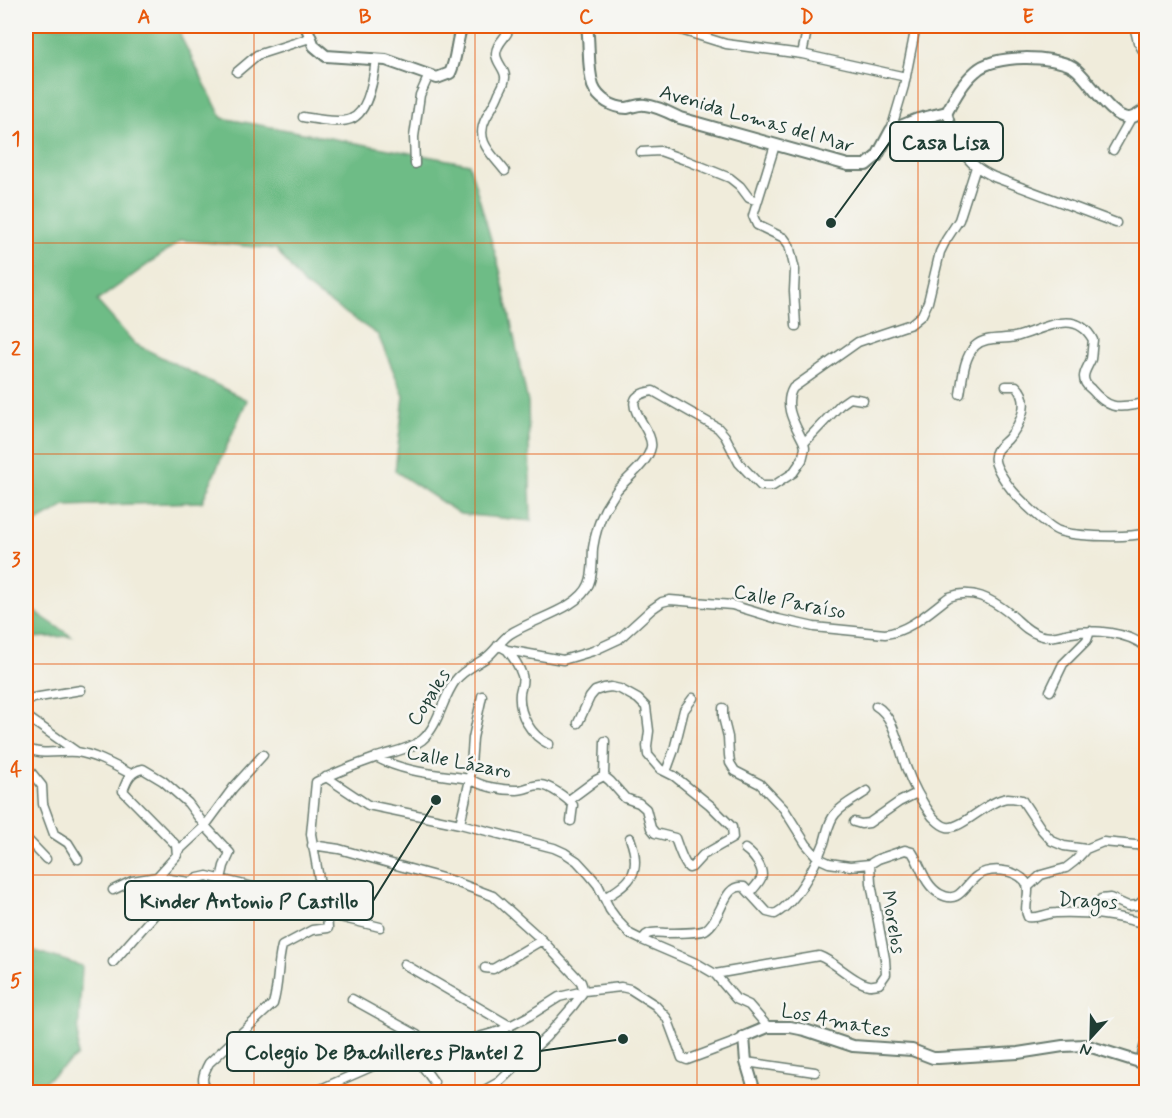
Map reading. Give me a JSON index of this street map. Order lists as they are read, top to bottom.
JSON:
{
  "streets": {
    "main road": ["Avenida Lomas del Mar", "Los Amates"],
    "street": [
      "Calle Paraíso",
      "Copales",
      "Calle Lázaro",
      "Dragos",
      "Morelos"
    ]
  },
  "crossings": [
    ["Copales", "Calle Lázaro"]
  ],
  "places": ["Casa Lisa", "Kinder Antonio P Castillo", "Colegio De Bachilleres Plantel 2"],
  "north": "bottom",
  "grid": {
    "columns": [
      "A",
      "B",
      "C",
      "D",
      "E"
    ],
    "rows": [
      "1",
      "2",
      "3",
      "4",
      "5"
    ]
  }
}
